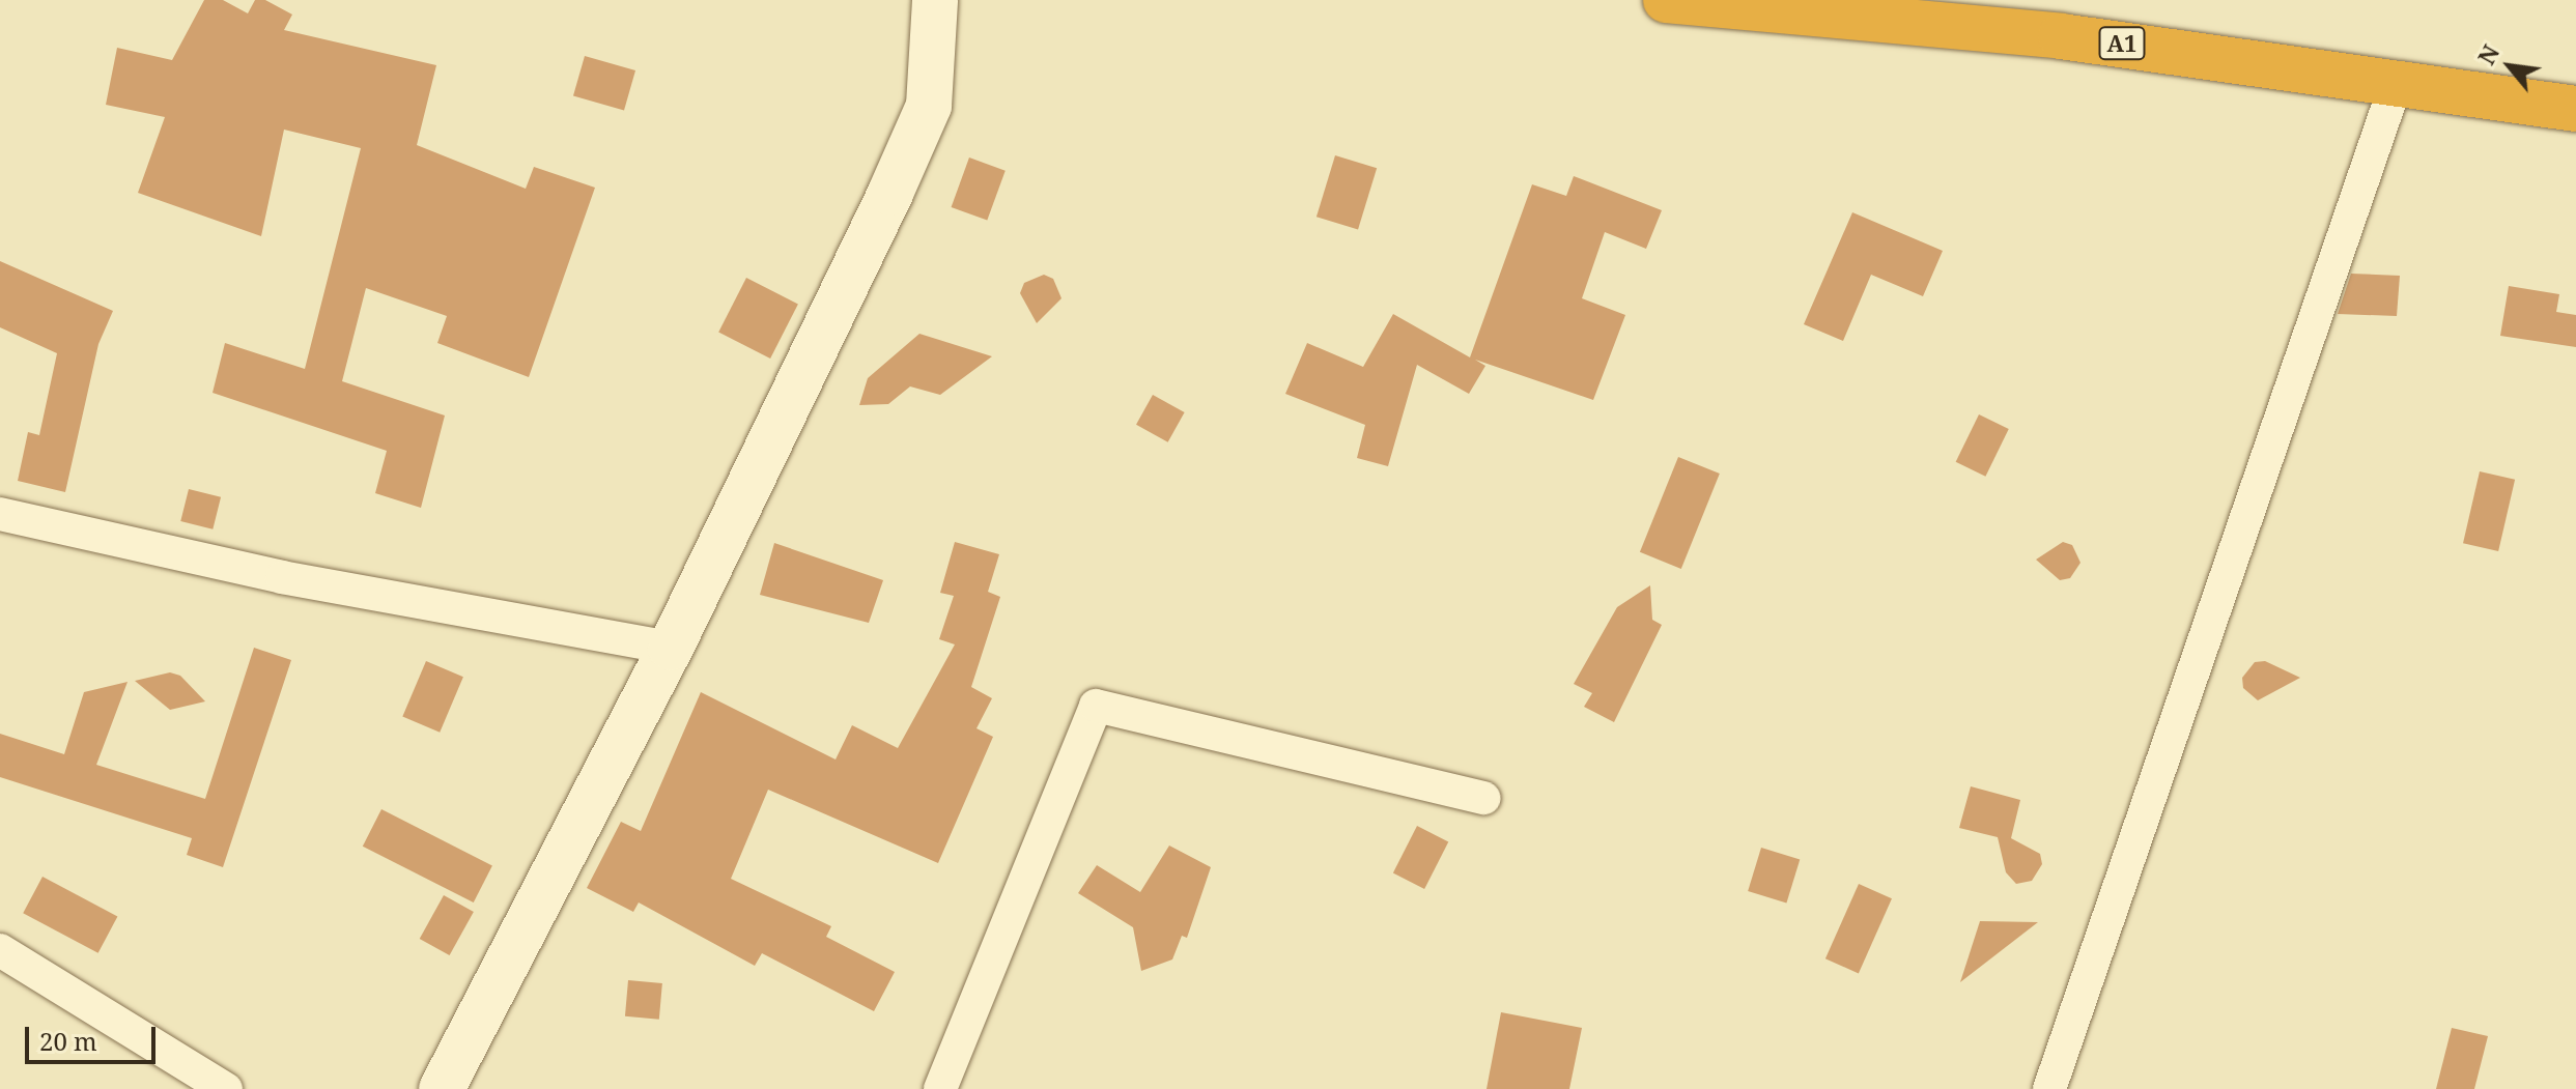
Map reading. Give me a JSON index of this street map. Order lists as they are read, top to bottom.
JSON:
{
  "streets": {
    "highway": ["A1"]
  },
  "scale_bar": "20 m",
  "north": "top left"
}
